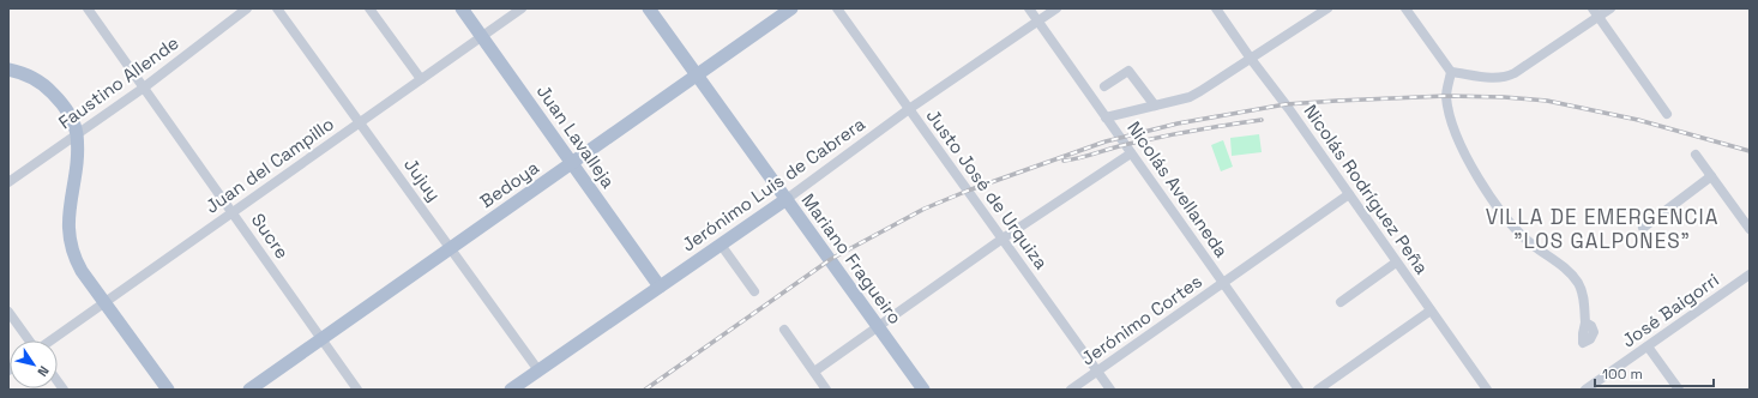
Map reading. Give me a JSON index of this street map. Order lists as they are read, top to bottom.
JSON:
{
  "streets": {
    "main road": [
      "Juan Lavalleja",
      "Bedoya",
      "Jerónimo Luis de Cabrera",
      "Mariano Fragueiro"
    ],
    "street": [
      "Faustino Allende",
      "Juan del Campillo",
      "Jujuy",
      "Justo José de Urquiza",
      "Nicolás Avellaneda",
      "Nicolás Rodríguez Peña",
      "Sucre",
      "José Baigorri",
      "Jerónimo Cortes"
    ]
  },
  "crossings": [
    ["Faustino Allende", "Sucre"],
    ["Juan Lavalleja", "Juan del Campillo"],
    ["Juan Lavalleja", "Bedoya"],
    ["Juan Lavalleja", "Jerónimo Luis de Cabrera"],
    ["Juan del Campillo", "Jujuy"],
    ["Juan del Campillo", "Sucre"],
    ["Jujuy", "Bedoya"],
    ["Jujuy", "Jerónimo Luis de Cabrera"],
    ["Bedoya", "Sucre"],
    ["Bedoya", "Mariano Fragueiro"],
    ["Jerónimo Luis de Cabrera", "Justo José de Urquiza"],
    ["Jerónimo Luis de Cabrera", "Nicolás Avellaneda"],
    ["Jerónimo Luis de Cabrera", "Mariano Fragueiro"],
    ["Justo José de Urquiza", "Jerónimo Cortes"],
    ["Nicolás Avellaneda", "Jerónimo Cortes"],
    ["Nicolás Rodríguez Peña", "Jerónimo Cortes"]
  ],
  "districts": ["VILLA DE EMERGENCIA \"LOS GALPONES\""],
  "scale_bar": "100 m",
  "north": "bottom right"
}
